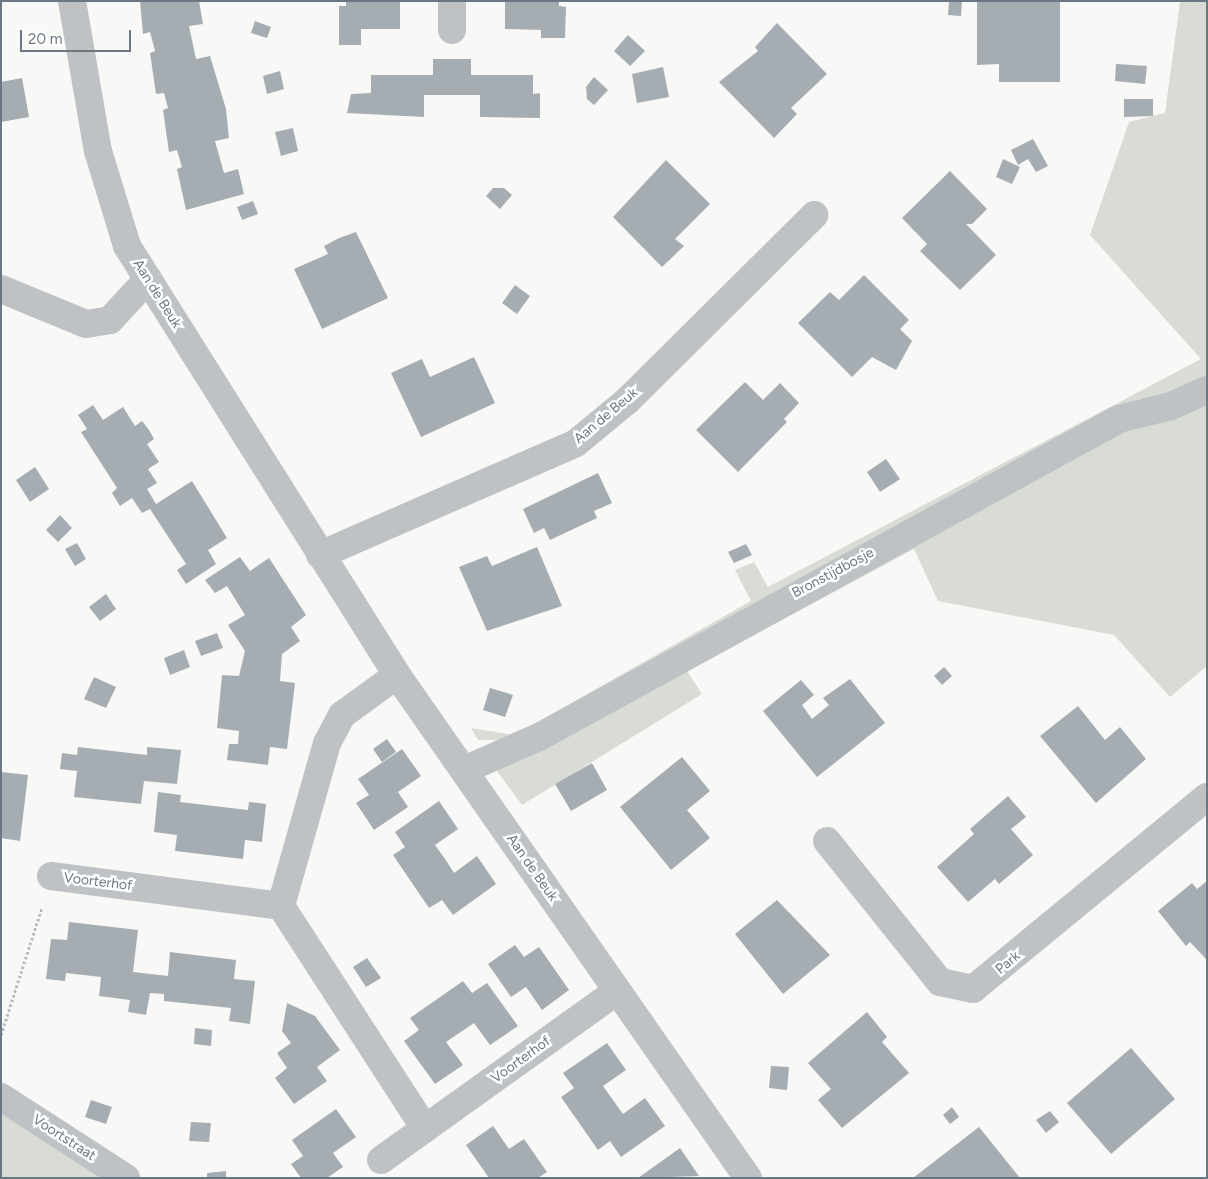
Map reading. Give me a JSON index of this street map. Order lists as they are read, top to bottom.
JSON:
{
  "streets": {
    "street": [
      "Aan de Beuk",
      "Bronstijdbosje",
      "Voorterhof",
      "Park",
      "Voortstraat"
    ]
  },
  "crossings": [
    ["Aan de Beuk", "Bronstijdbosje"],
    ["Aan de Beuk", "Voorterhof"]
  ],
  "scale_bar": "20 m"
}
